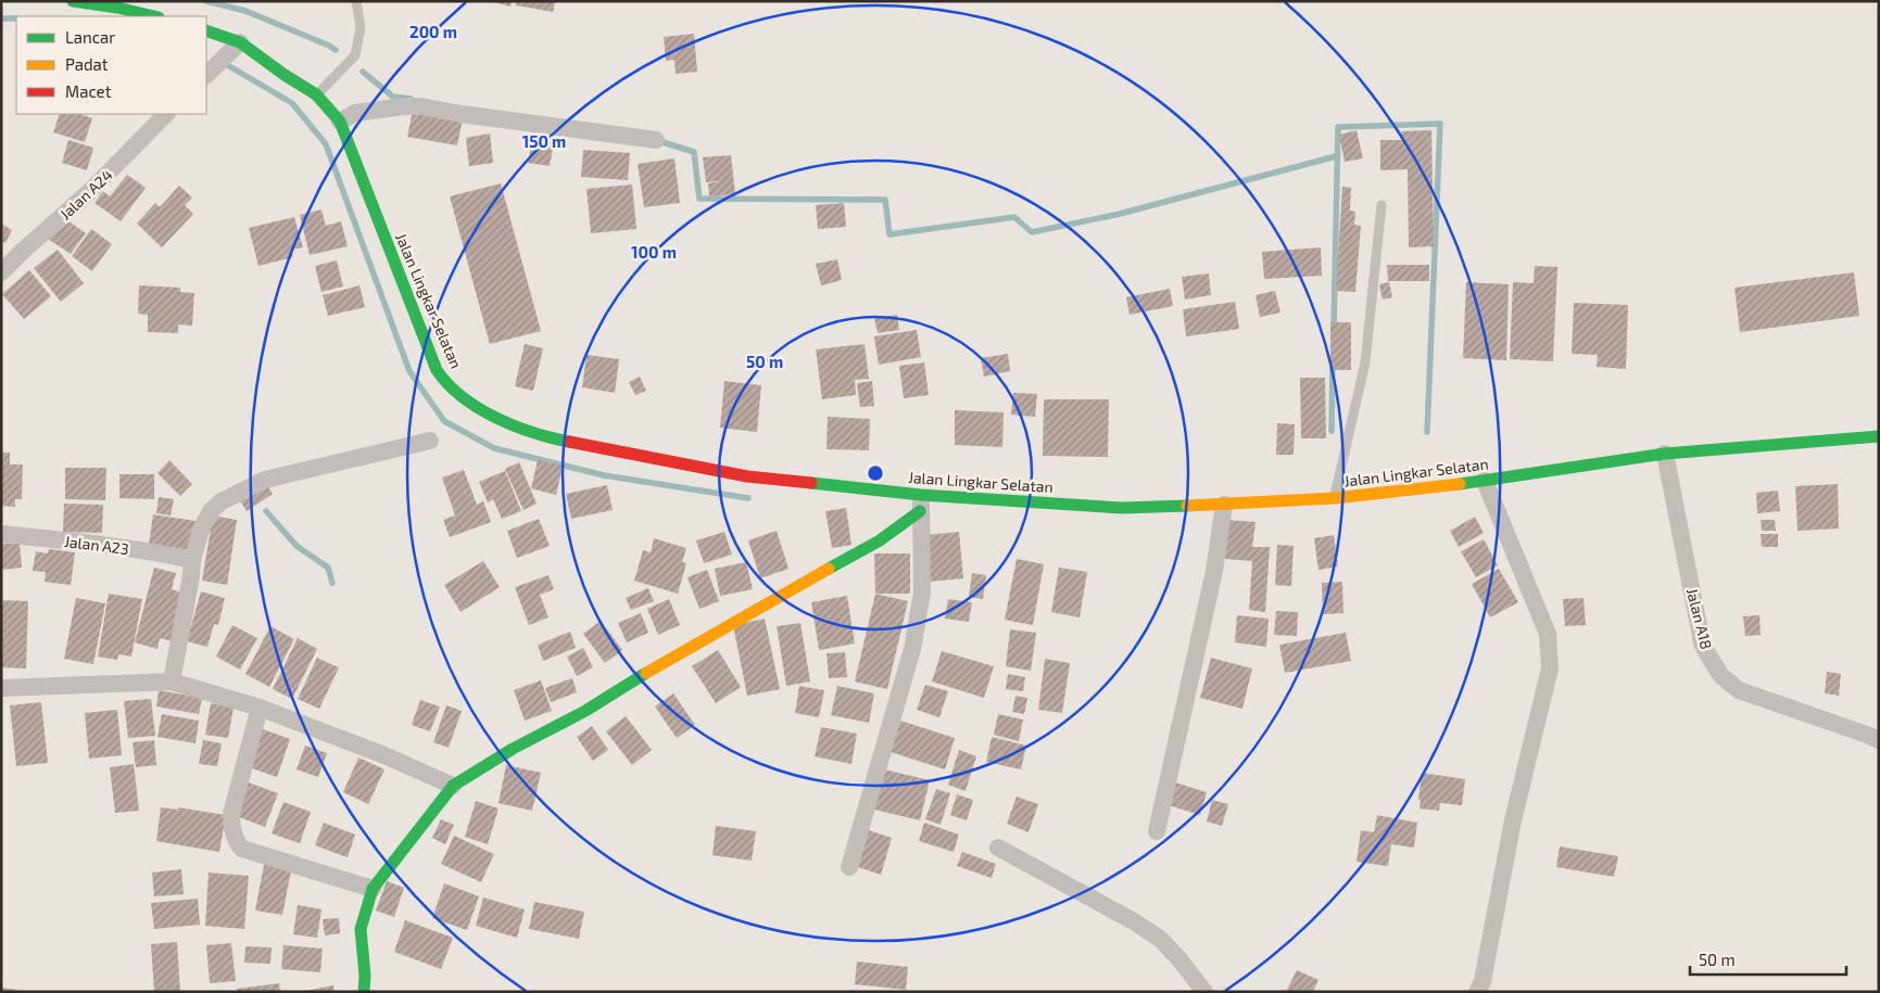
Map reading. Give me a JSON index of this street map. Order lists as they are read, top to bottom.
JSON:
{
  "streets": {
    "main road": ["Jalan Lingkar Selatan"],
    "street": ["Jalan A24", "Jalan A23", "Jalan A18"]
  },
  "crossings": [
    ["Jalan Lingkar Selatan", "Jalan A18"]
  ],
  "legend": ["Lancar", "Padat", "Macet"],
  "scale_bar": "50 m",
  "rings": [
    "200 m",
    "150 m",
    "100 m",
    "50 m"
  ]
}
